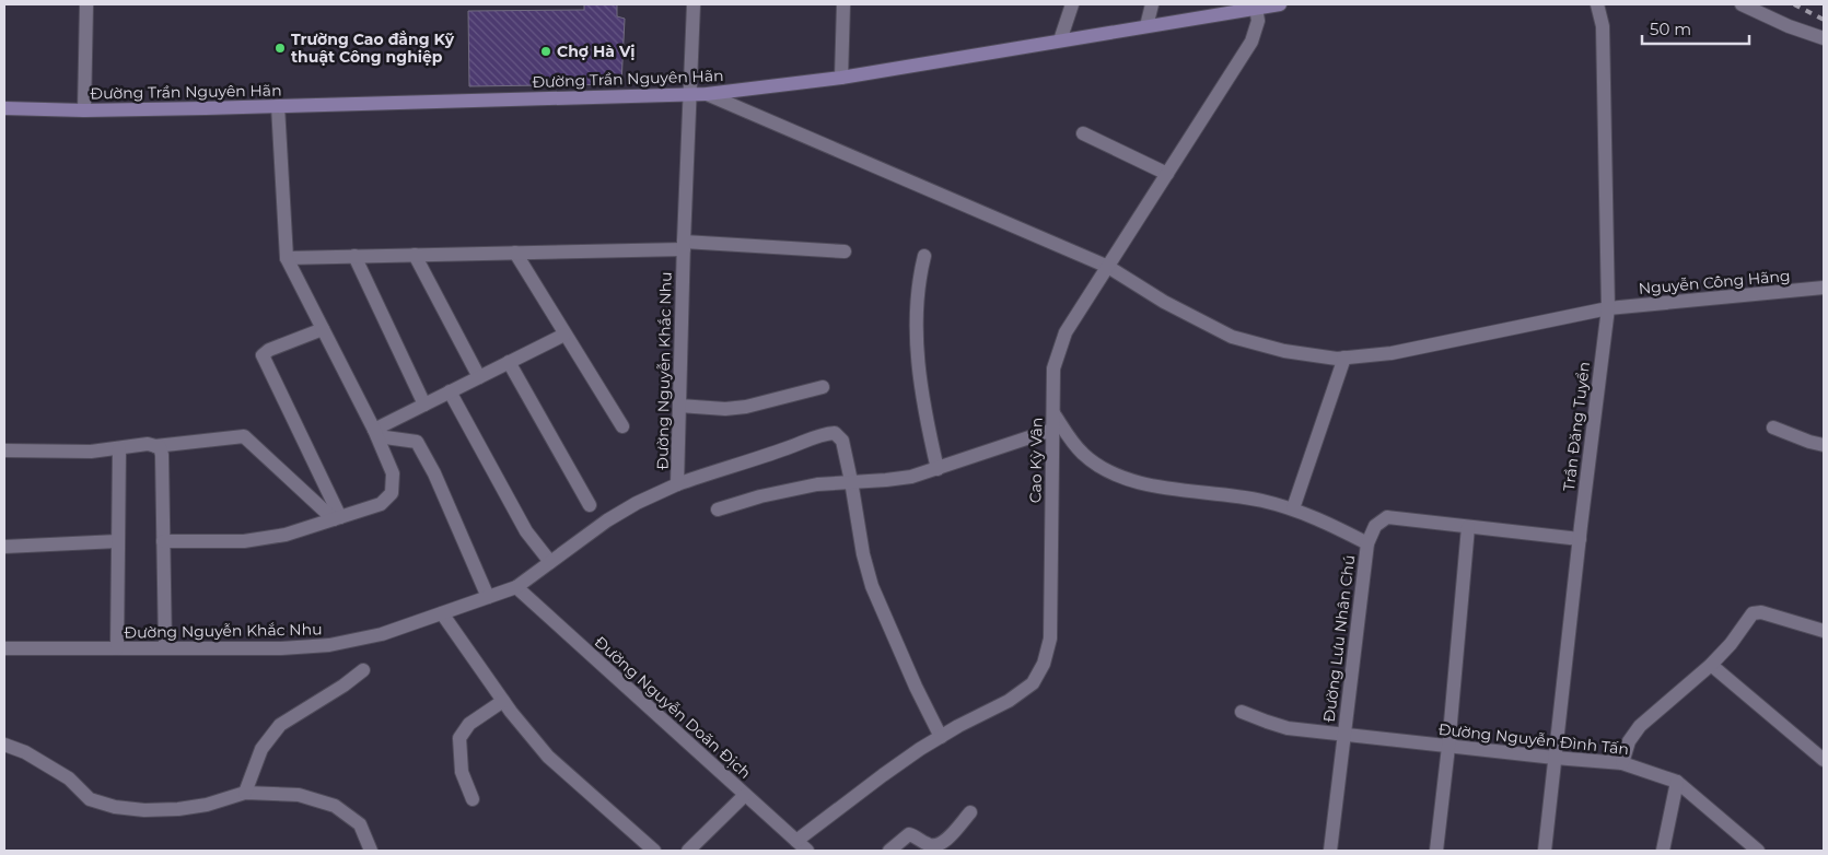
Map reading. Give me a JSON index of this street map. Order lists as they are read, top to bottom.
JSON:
{
  "streets": {
    "street": [
      "Đường Trần Nguyên Hãn",
      "Nguyễn Công Hãng",
      "Đường Nguyễn Khắc Nhu",
      "Trần Đăng Tuyển",
      "Cao Kỳ Vân",
      "Đường Lưu Nhân Chú",
      "Đường Nguyễn Doãn Địch",
      "Đường Nguyễn Đình Tấn"
    ]
  },
  "crossings": [
    ["Đường Trần Nguyên Hãn", "Nguyễn Công Hãng"],
    ["Đường Trần Nguyên Hãn", "Đường Nguyễn Khắc Nhu"],
    ["Đường Trần Nguyên Hãn", "Cao Kỳ Vân"],
    ["Nguyễn Công Hãng", "Trần Đăng Tuyển"],
    ["Nguyễn Công Hãng", "Cao Kỳ Vân"],
    ["Đường Nguyễn Khắc Nhu", "Đường Nguyễn Doãn Địch"],
    ["Trần Đăng Tuyển", "Đường Lưu Nhân Chú"],
    ["Trần Đăng Tuyển", "Đường Nguyễn Đình Tấn"],
    ["Cao Kỳ Vân", "Đường Nguyễn Doãn Địch"],
    ["Đường Lưu Nhân Chú", "Đường Nguyễn Đình Tấn"]
  ],
  "places": ["Trường Cao đẳng Kỹ thuật Công nghiệp", "Chợ Hà Vị"],
  "scale_bar": "50 m"
}
